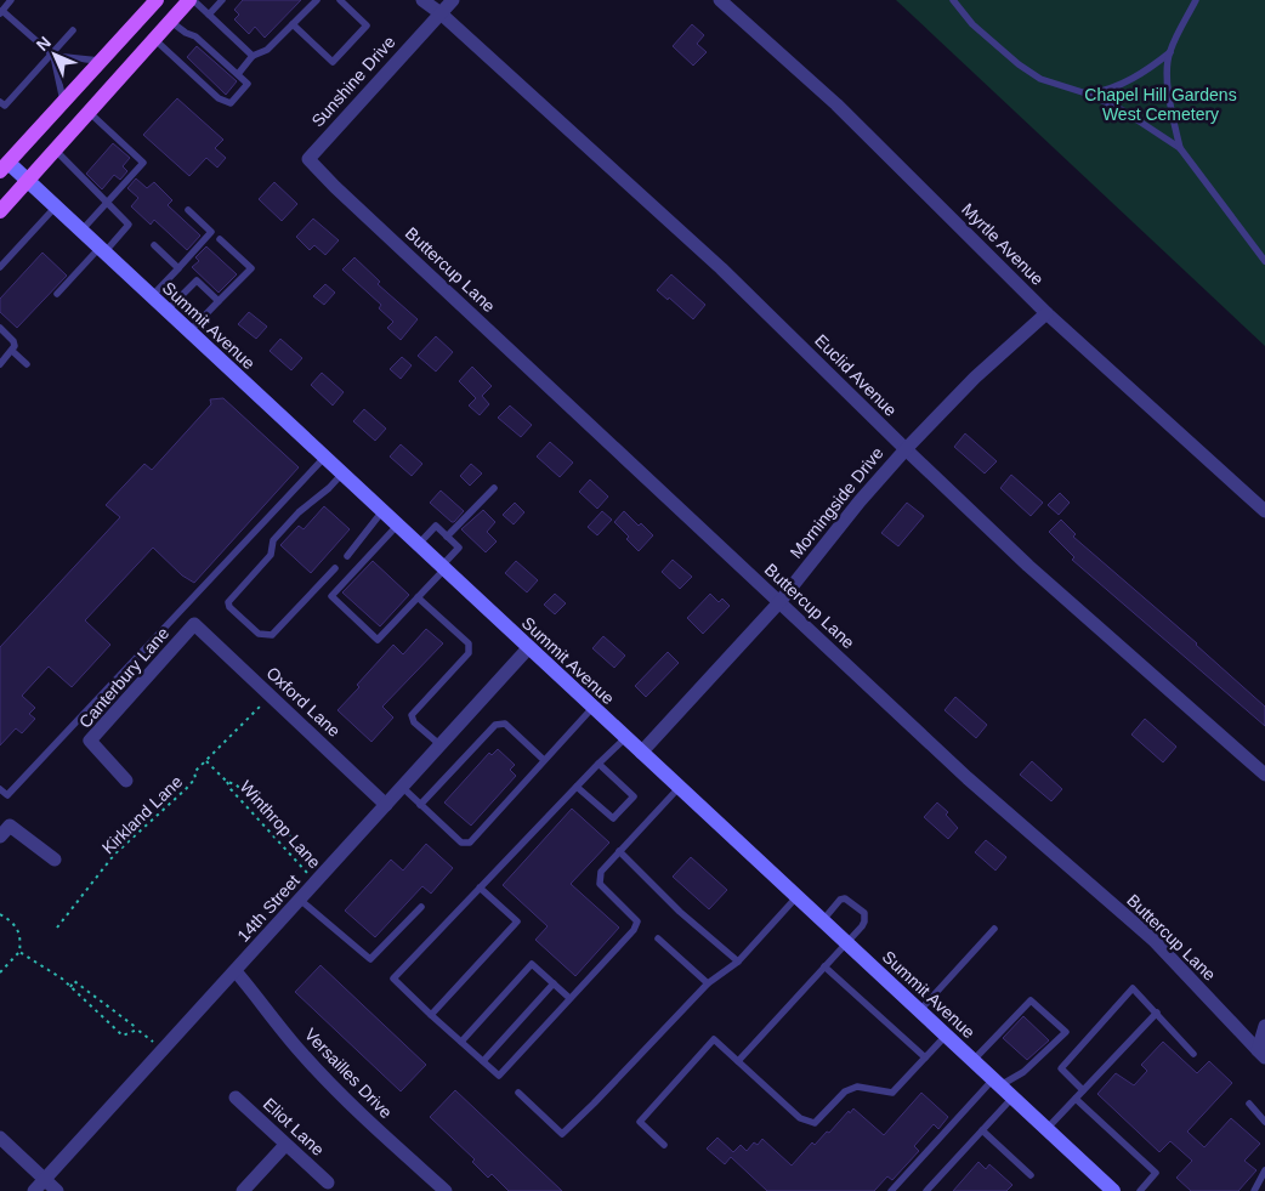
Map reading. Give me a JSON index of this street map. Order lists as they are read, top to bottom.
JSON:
{
  "streets": {
    "main road": ["Summit Avenue"],
    "street": [
      "Sunshine Drive",
      "Myrtle Avenue",
      "Buttercup Lane",
      "Euclid Avenue",
      "Morningside Drive",
      "Canterbury Lane",
      "Oxford Lane",
      "14th Street",
      "Versailles Drive",
      "Eliot Lane"
    ],
    "path": ["Kirkland Lane", "Winthrop Lane"]
  },
  "crossings": [
    ["Sunshine Drive", "Buttercup Lane"],
    ["Sunshine Drive", "Euclid Avenue"],
    ["Myrtle Avenue", "Morningside Drive"],
    ["Buttercup Lane", "Morningside Drive"],
    ["Summit Avenue", "Morningside Drive"],
    ["Summit Avenue", "14th Street"],
    ["Euclid Avenue", "Morningside Drive"],
    ["Canterbury Lane", "Oxford Lane"],
    ["Oxford Lane", "Kirkland Lane"],
    ["Oxford Lane", "14th Street"],
    ["Kirkland Lane", "Winthrop Lane"],
    ["Winthrop Lane", "14th Street"],
    ["14th Street", "Versailles Drive"]
  ],
  "parks": ["Chapel Hill Gardens West Cemetery"],
  "north": "top left"
}
